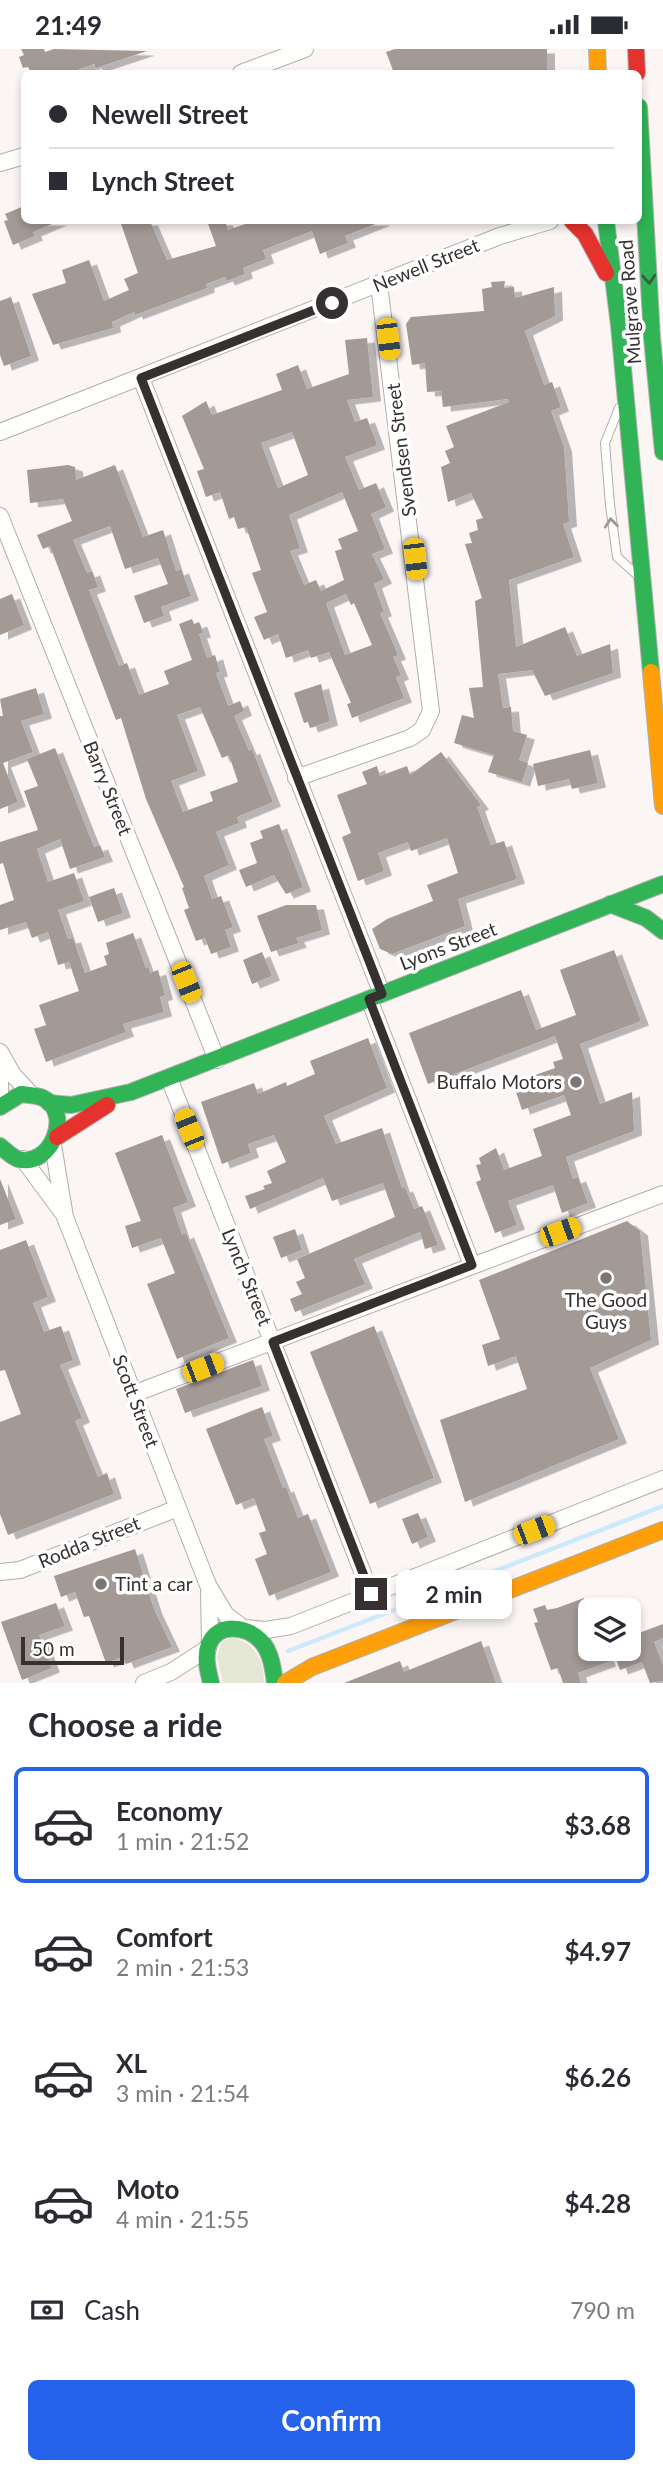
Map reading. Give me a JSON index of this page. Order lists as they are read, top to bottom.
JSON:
{
  "streets": {
    "street": [
      "Newell Street",
      "Mulgrave Road",
      "Svendsen Street",
      "Barry Street",
      "Lyons Street",
      "Lynch Street",
      "Scott Street",
      "Rodda Street"
    ]
  },
  "crossings": [
    ["Newell Street", "Svendsen Street"],
    ["Barry Street", "Lyons Street"],
    ["Lyons Street", "Lynch Street"],
    ["Lyons Street", "Scott Street"],
    ["Scott Street", "Rodda Street"]
  ],
  "places": ["Buffalo Motors", "The Good Guys", "Tint a car"],
  "scale_bar": "50 m",
  "page": {
    "status": "21:49",
    "banner": ["Newell Street", "Lynch Street"],
    "bubble": "2 min",
    "scale": "50 m",
    "heading": "Choose a ride",
    "list": [
      {
        "name": "Economy",
        "note": "1 min · 21:52",
        "value": "$3.68"
      },
      {
        "name": "Comfort",
        "note": "2 min · 21:53",
        "value": "$4.97"
      },
      {
        "name": "XL",
        "note": "3 min · 21:54",
        "value": "$6.26"
      },
      {
        "name": "Moto",
        "note": "4 min · 21:55",
        "value": "$4.28"
      }
    ],
    "pay": ["Cash", "790 m"],
    "buttons": "Confirm"
  }
}
